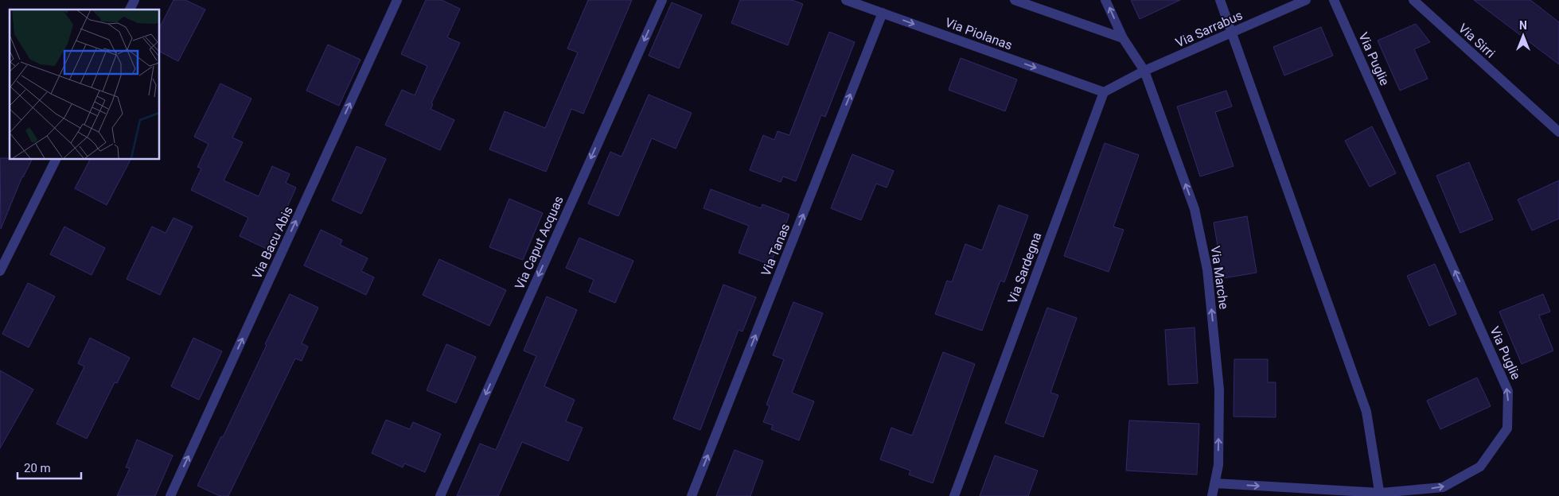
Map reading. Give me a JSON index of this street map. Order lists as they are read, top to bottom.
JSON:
{
  "streets": {
    "street": [
      "Via Sarrabus",
      "Via Piolanas",
      "Via Sirri",
      "Via Puglie",
      "Via Bacu Abis",
      "Via Caput Acquas",
      "Via Tanas",
      "Via Sardegna",
      "Via Marche"
    ]
  },
  "crossings": [
    ["Via Sarrabus", "Via Marche"],
    ["Via Piolanas", "Via Tanas"],
    ["Via Piolanas", "Via Sardegna"],
    ["Via Puglie", "Via Marche"]
  ],
  "one_way": [
    "Via Bacu Abis",
    "Via Caput Acquas",
    "Via Tanas",
    "Via Marche"
  ],
  "scale_bar": "20 m",
  "north": "top"
}
